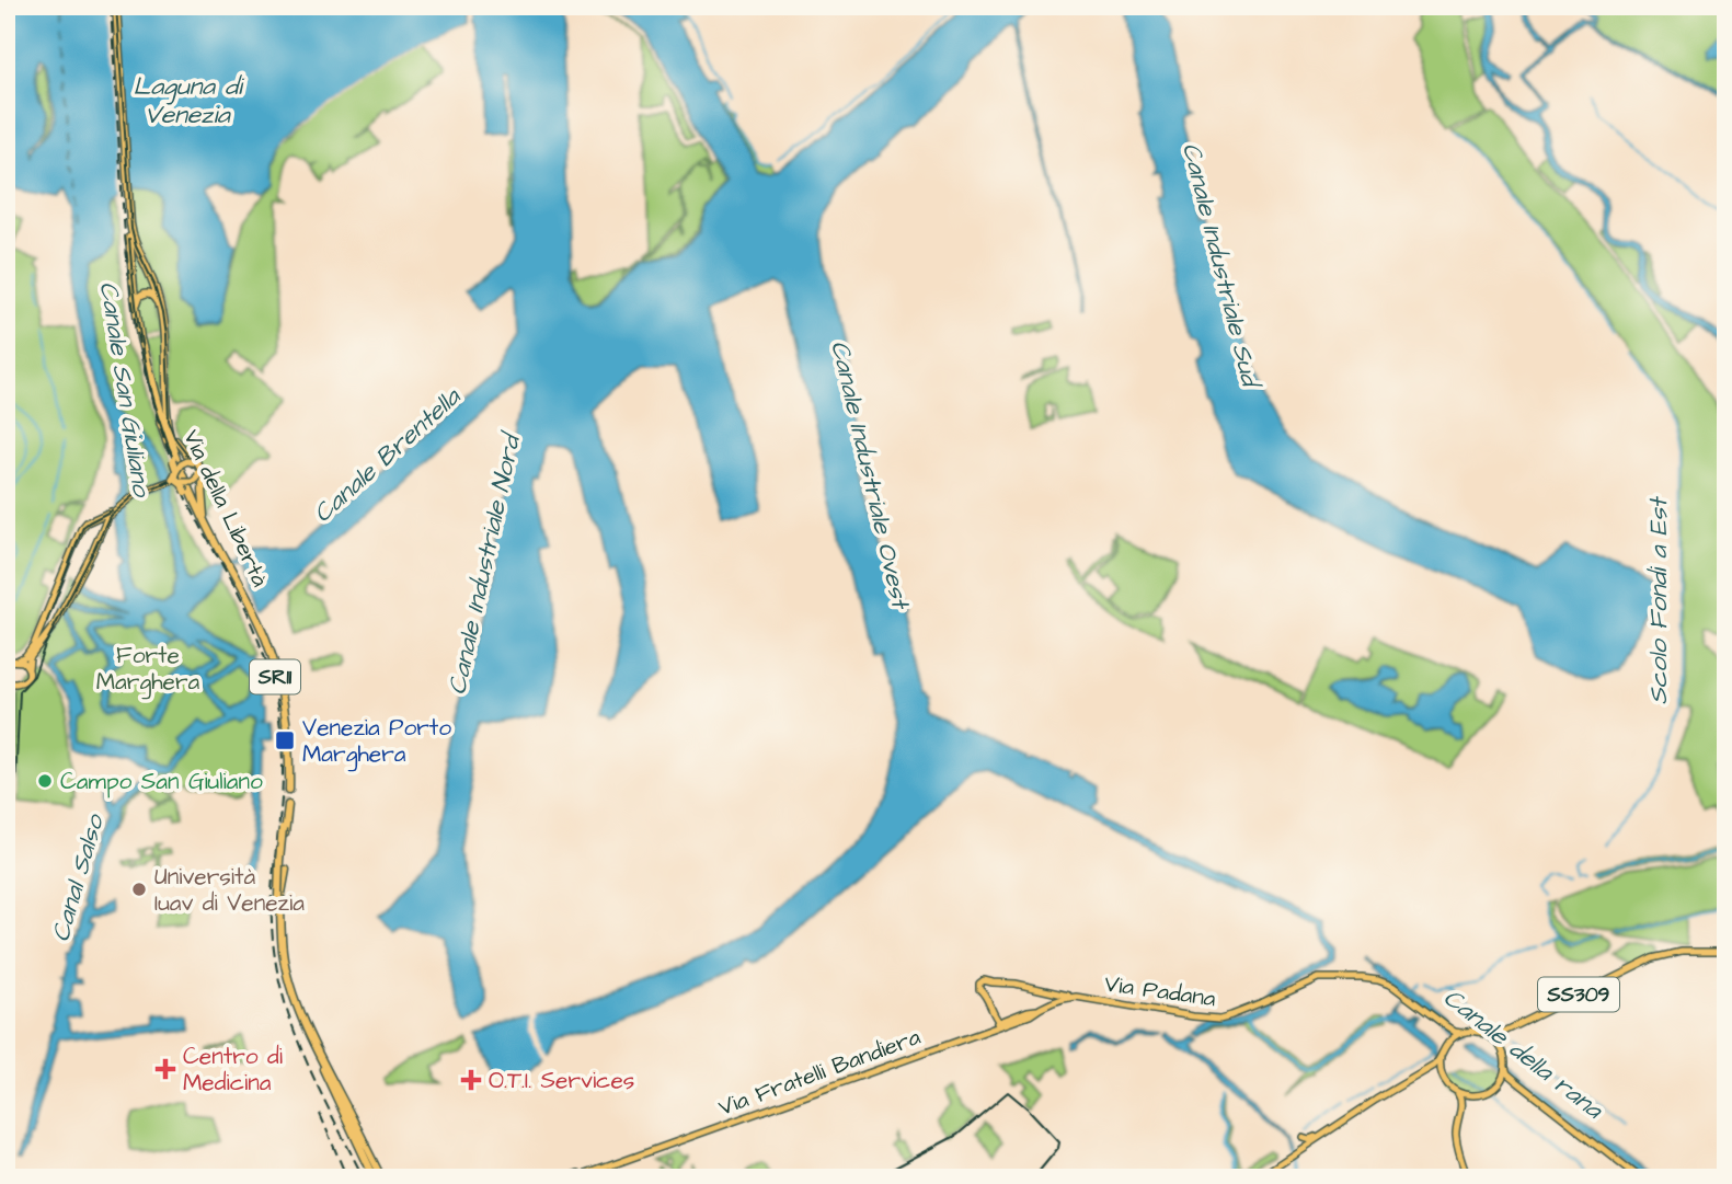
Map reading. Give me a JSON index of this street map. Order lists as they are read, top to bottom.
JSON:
{
  "streets": {
    "highway": ["Via della Libertà", "SR11"],
    "main road": ["Via Padana", "SS309", "Via Fratelli Bandiera"]
  },
  "crossings": [
    ["Via della Libertà", "SR11"],
    ["Via Padana", "SS309"],
    ["Via Padana", "Via Fratelli Bandiera"]
  ],
  "water": [
    "Laguna di Venezia",
    "Canale Industriale Sud",
    "Canale San Giuliano",
    "Canale Brentella",
    "Canale Industriale Ovest",
    "Canale Industriale Nord",
    "Scolo Fondi a Est",
    "Canal Salso",
    "Canale della rana"
  ],
  "parks": ["Forte Marghera"],
  "places": {
    "transit": ["Venezia Porto Marghera"],
    "other": ["Campo San Giuliano", "Università Iuav di Venezia"],
    "health": ["Centro di Medicina", "O.T.I. Services"]
  }
}
